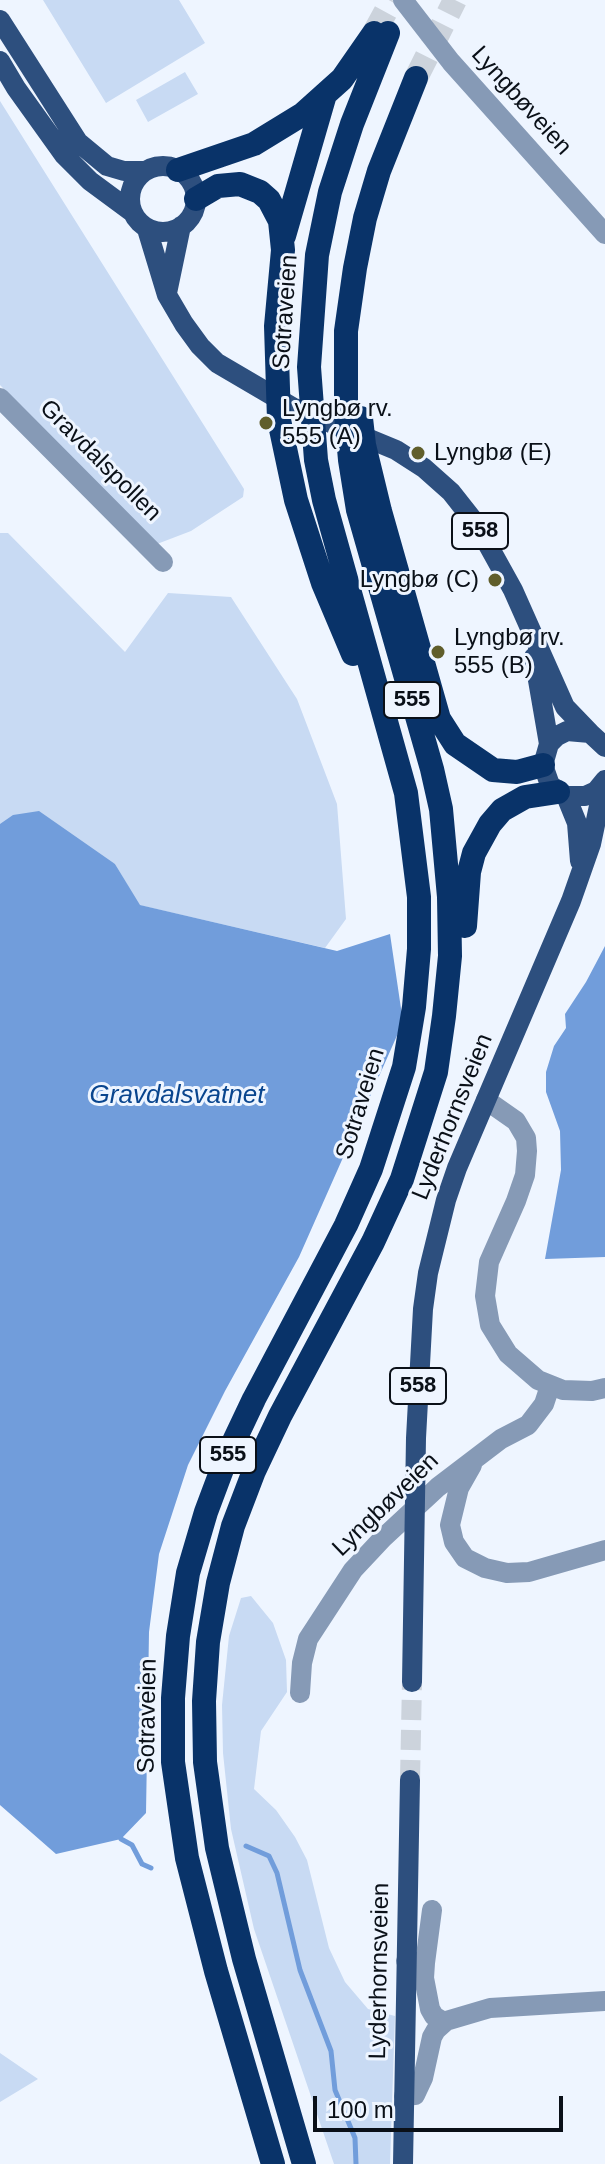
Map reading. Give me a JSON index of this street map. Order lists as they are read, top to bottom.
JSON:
{
  "streets": {
    "highway": ["Sotraveien", "555"],
    "main road": ["558", "Lyderhornsveien"],
    "street": ["Lyngbøveien", "Gravdalspollen"]
  },
  "crossings": [
    ["Sotraveien", "555"],
    ["558", "555"],
    ["558", "Lyderhornsveien"],
    ["555", "Lyderhornsveien"]
  ],
  "water": ["Gravdalsvatnet"],
  "places": [
    "Lyngbø rv. 555 (A)",
    "Lyngbø (E)",
    "Lyngbø (C)",
    "Lyngbø rv. 555 (B)"
  ],
  "scale_bar": "100 m"
}
